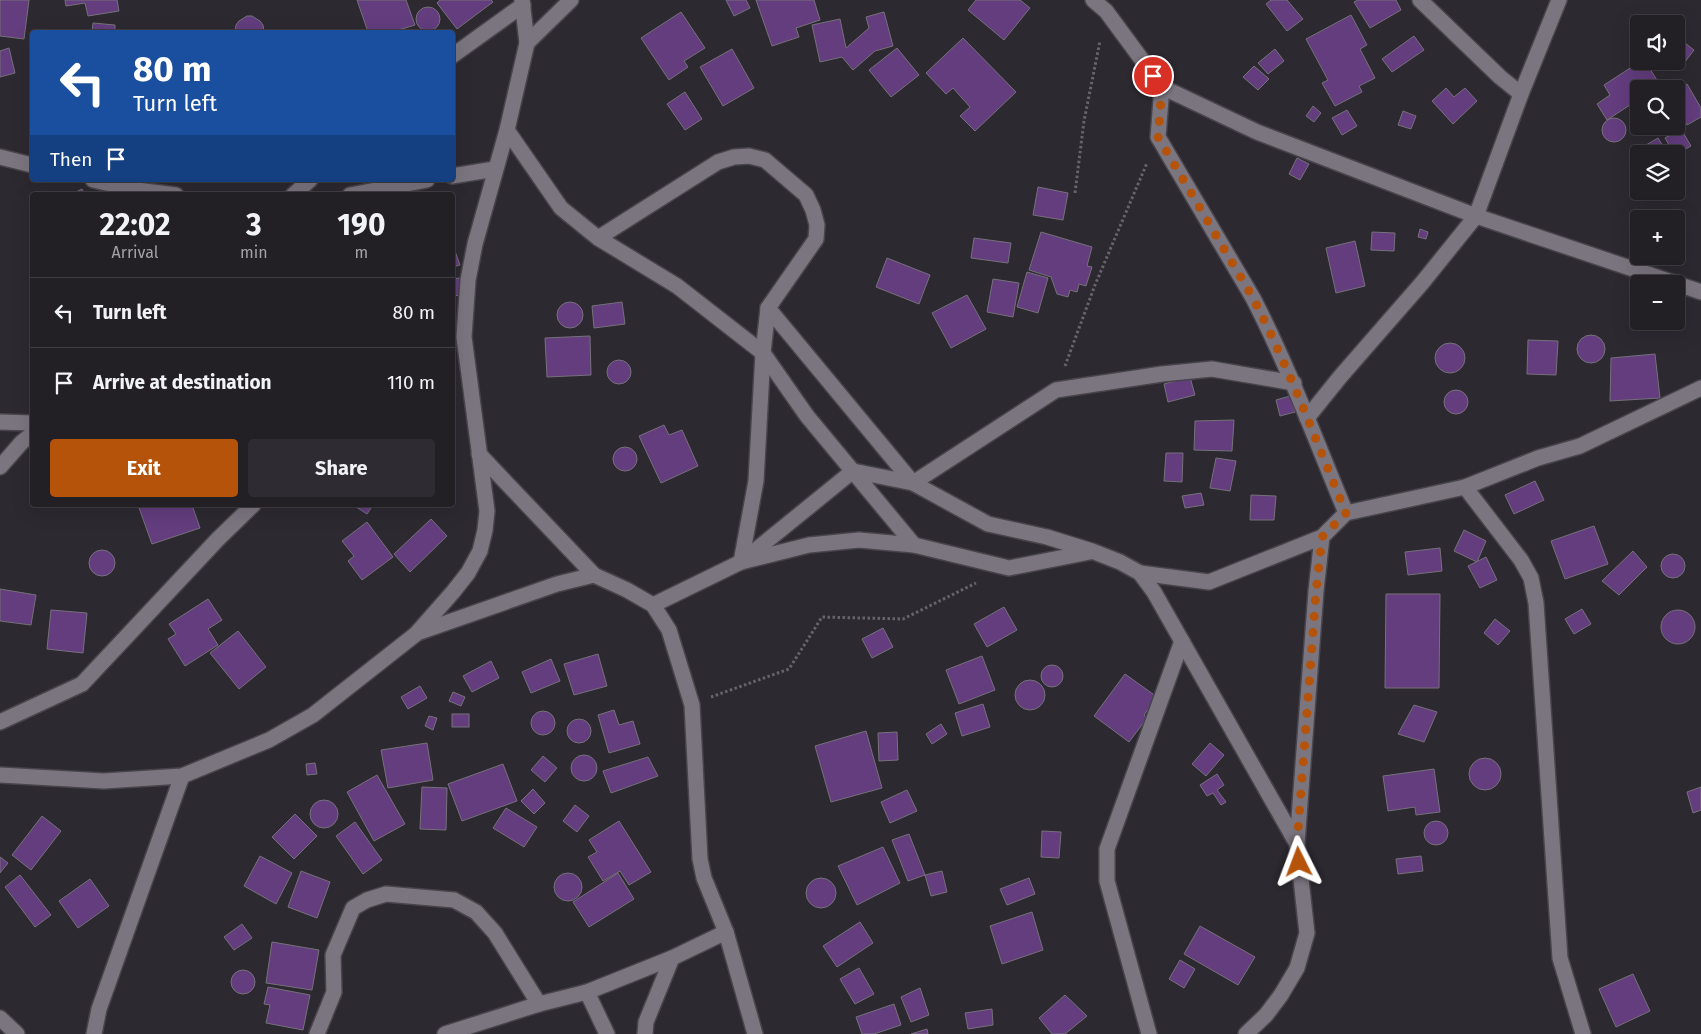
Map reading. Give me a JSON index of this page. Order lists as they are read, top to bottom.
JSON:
{
  "page": {
    "map_buttons": ["+", "−"],
    "turn": ["80 m", "Turn left"],
    "then": "Then",
    "eta": [
      "22:02",
      "Arrival",
      "3",
      "min",
      "190",
      "m"
    ],
    "list": [
      {
        "name": "Turn left",
        "value": "80 m"
      },
      {
        "name": "Arrive at destination",
        "value": "110 m"
      }
    ],
    "buttons": ["Exit", "Share"]
  }
}
